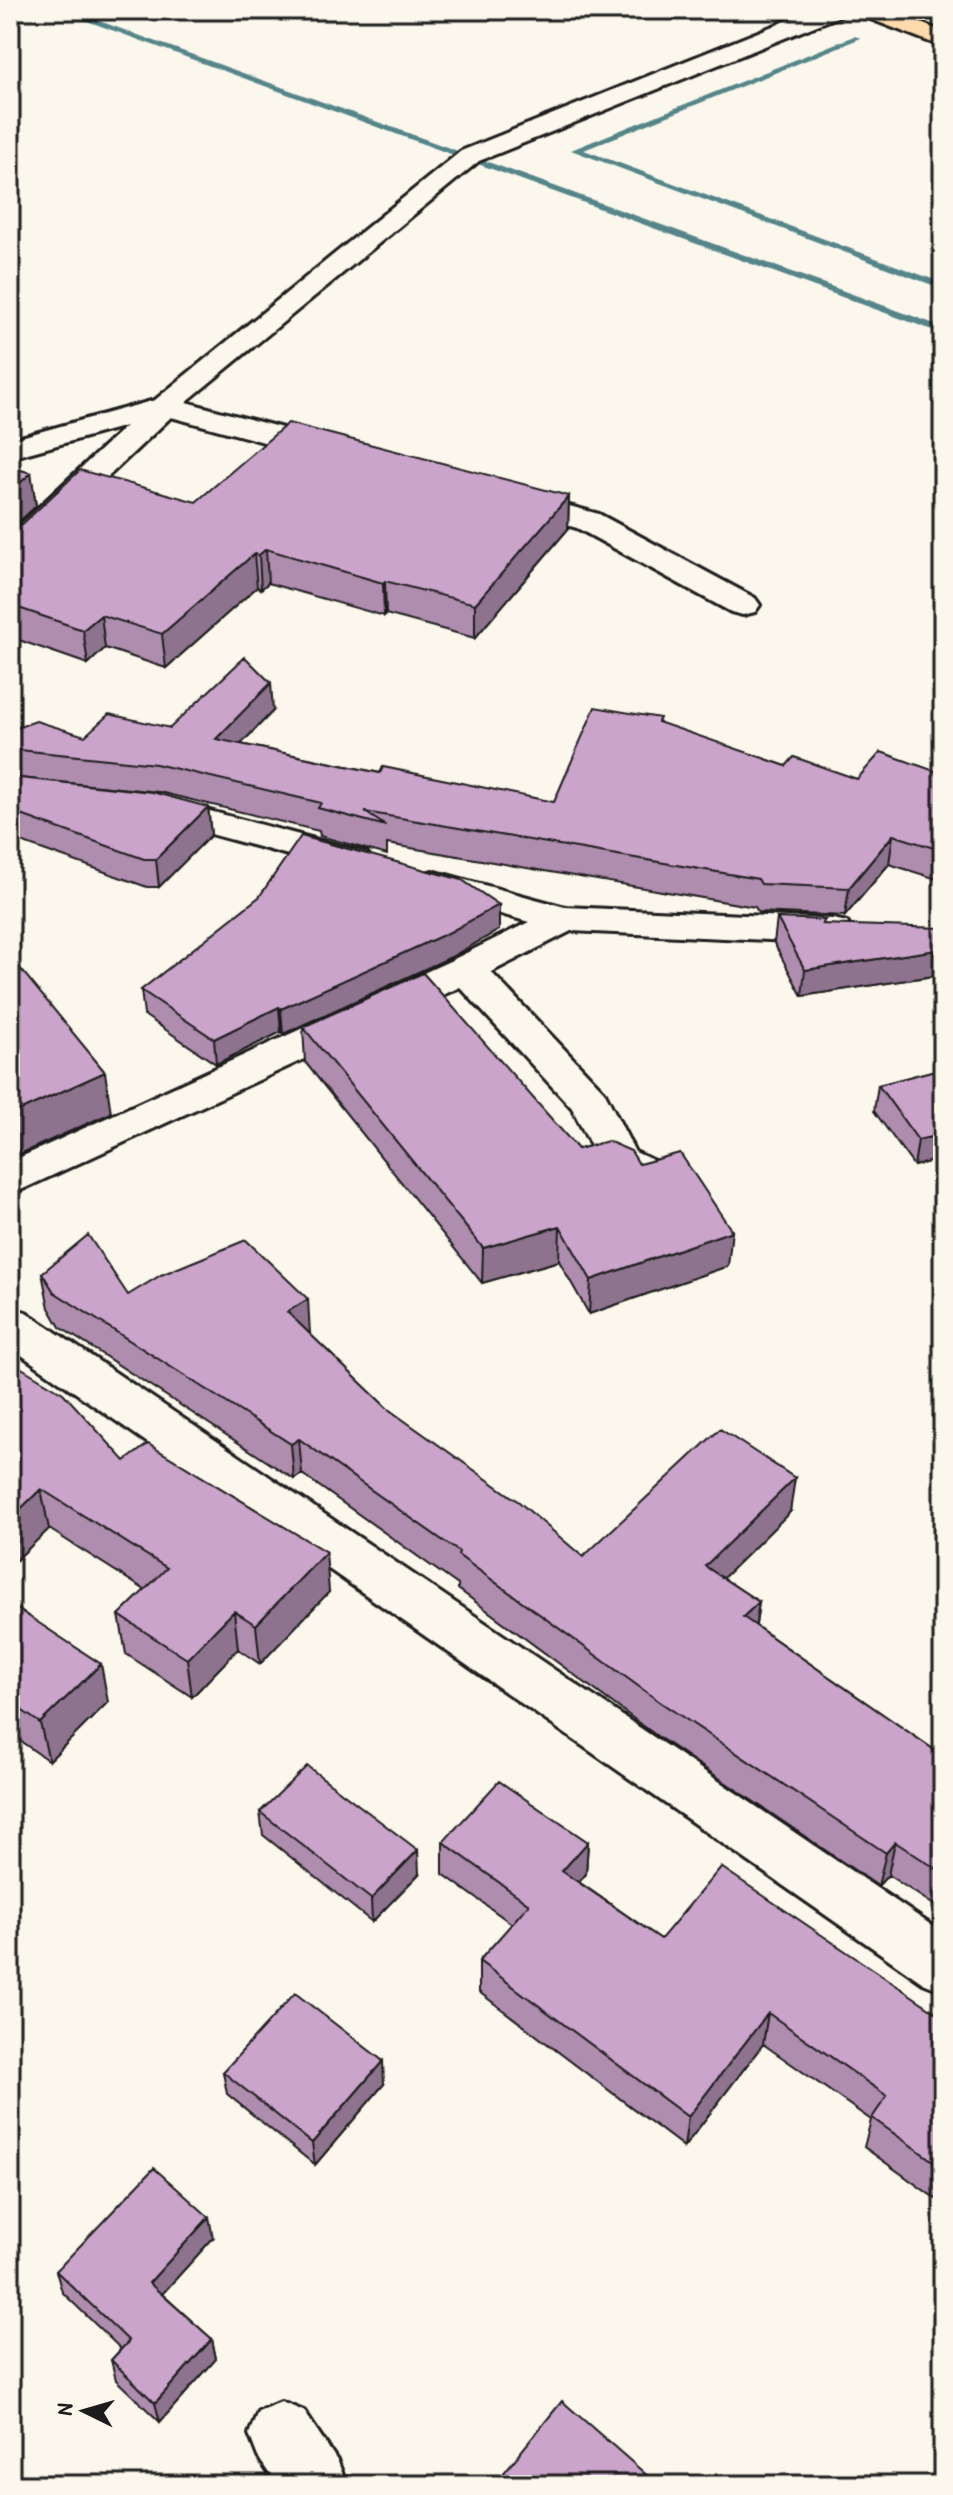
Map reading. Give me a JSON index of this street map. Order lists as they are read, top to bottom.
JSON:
{
  "north": "left"
}
